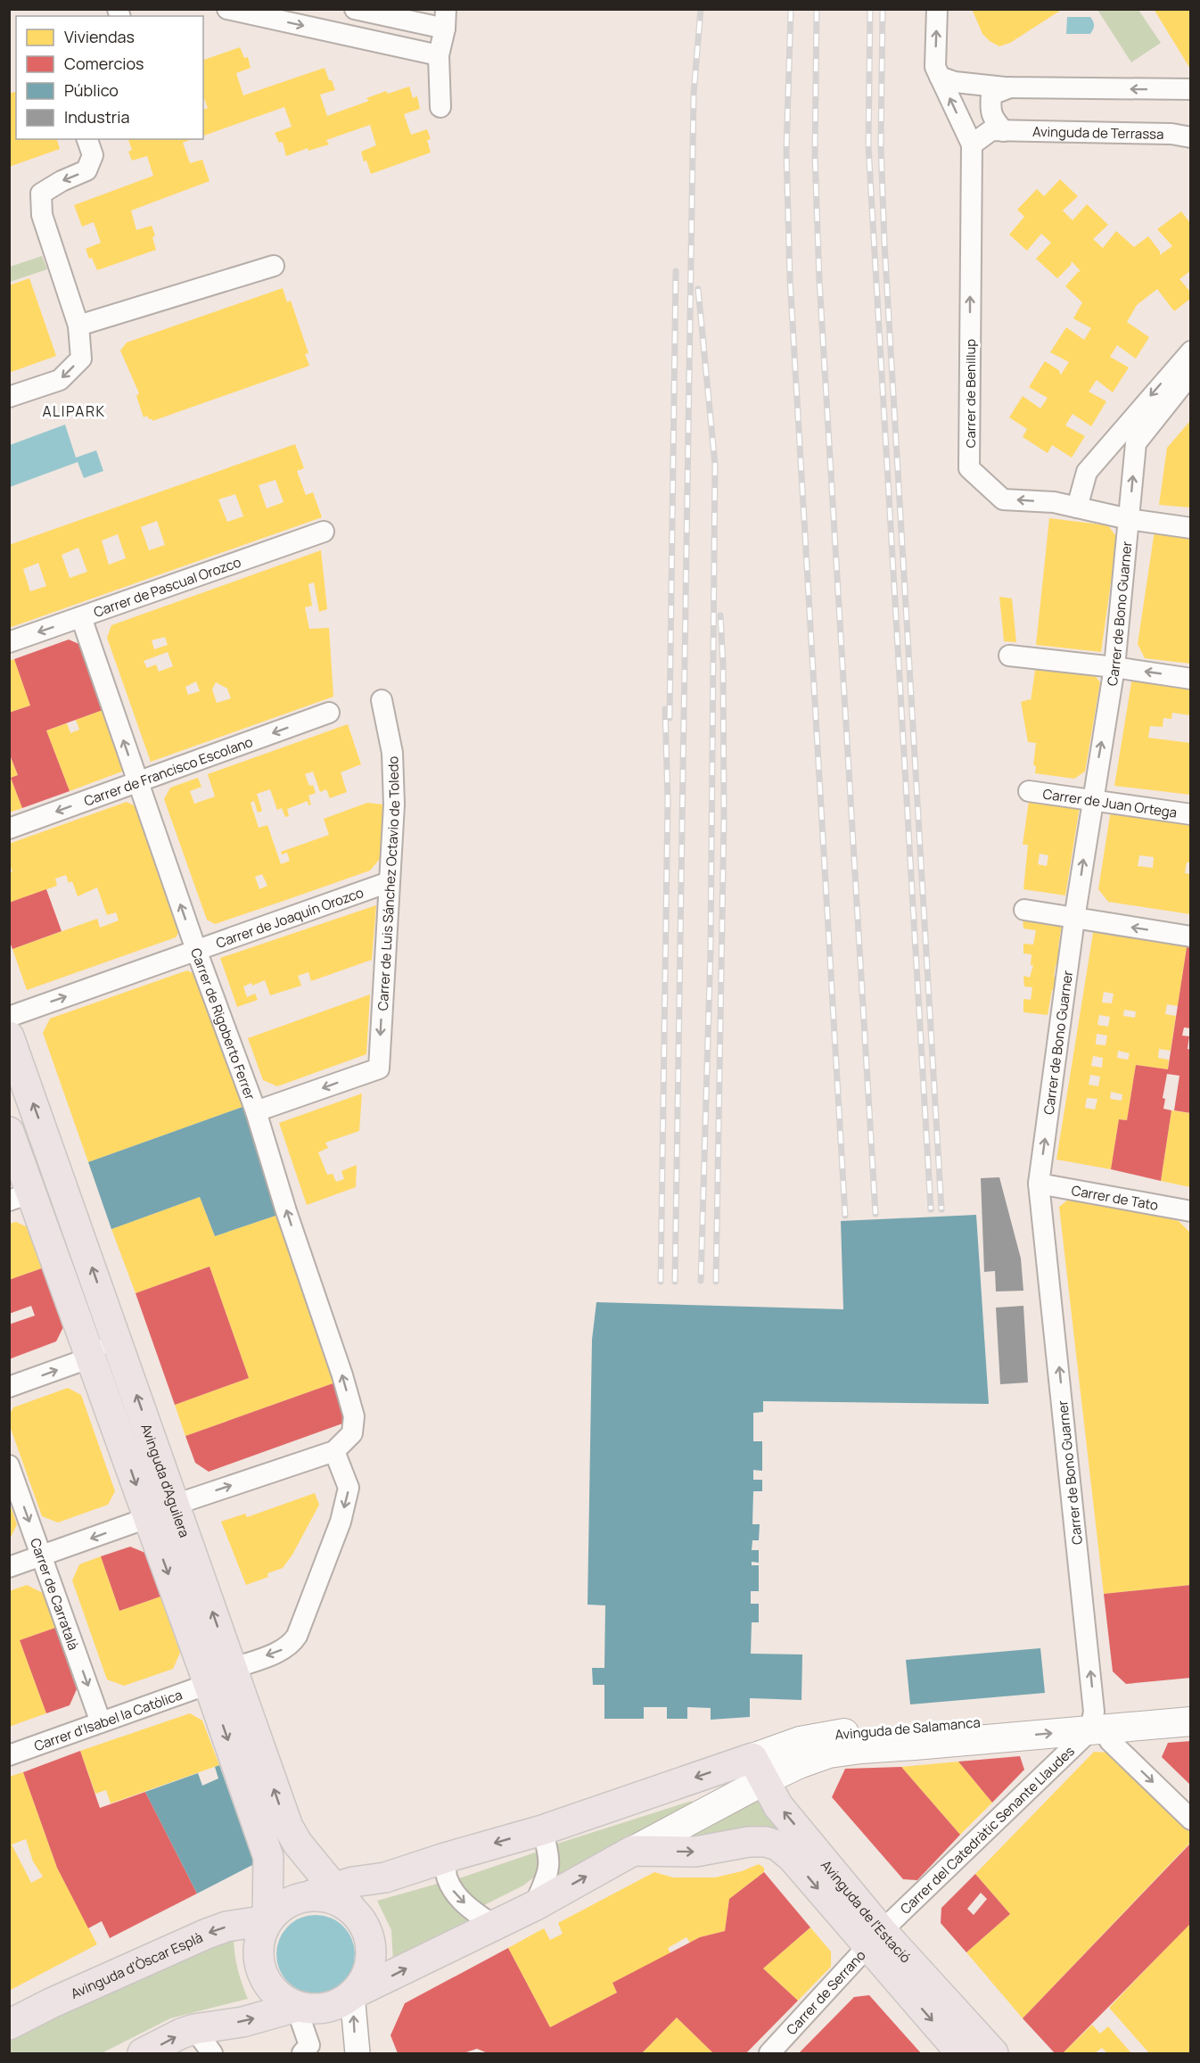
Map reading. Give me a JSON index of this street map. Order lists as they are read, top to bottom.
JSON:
{
  "streets": {
    "main road": [
      "Avinguda d'Aguilera",
      "Avinguda de Salamanca",
      "Avinguda de l'Estació",
      "Avinguda d'Òscar Esplà"
    ],
    "street": [
      "Avinguda de Terrassa",
      "Carrer de Benillup",
      "Carrer de Pascual Orozco",
      "Carrer de Bono Guarner",
      "Carrer de Francisco Escolano",
      "Carrer de Juan Ortega",
      "Carrer de Luis Sánchez Octavio de Toledo",
      "Carrer de Joaquín Orozco",
      "Carrer de Rigoberto Ferrer",
      "Carrer de Tato",
      "Carrer de Carratalà",
      "Carrer d'Isabel la Catòlica",
      "Carrer del Catedràtic Senante Llaudes",
      "Carrer de Serrano"
    ]
  },
  "crossings": [
    ["Avinguda de Terrassa", "Carrer de Benillup"],
    ["Carrer de Benillup", "Carrer de Bono Guarner"],
    ["Carrer de Pascual Orozco", "Carrer de Rigoberto Ferrer"],
    ["Carrer de Bono Guarner", "Carrer de Juan Ortega"],
    ["Carrer de Bono Guarner", "Carrer de Tato"],
    ["Carrer de Bono Guarner", "Avinguda de Salamanca"],
    ["Carrer de Bono Guarner", "Carrer del Catedràtic Senante Llaudes"],
    ["Carrer de Francisco Escolano", "Carrer de Rigoberto Ferrer"],
    ["Carrer de Luis Sánchez Octavio de Toledo", "Carrer de Joaquín Orozco"],
    ["Carrer de Luis Sánchez Octavio de Toledo", "Carrer de Rigoberto Ferrer"],
    ["Carrer de Joaquín Orozco", "Carrer de Rigoberto Ferrer"],
    ["Carrer de Rigoberto Ferrer", "Carrer d'Isabel la Catòlica"],
    ["Avinguda d'Aguilera", "Carrer d'Isabel la Catòlica"],
    ["Avinguda d'Aguilera", "Avinguda de Salamanca"],
    ["Avinguda d'Aguilera", "Avinguda d'Òscar Esplà"],
    ["Carrer de Carratalà", "Carrer d'Isabel la Catòlica"],
    ["Avinguda de Salamanca", "Carrer del Catedràtic Senante Llaudes"],
    ["Avinguda de Salamanca", "Avinguda de l'Estació"],
    ["Avinguda de Salamanca", "Avinguda d'Òscar Esplà"],
    ["Carrer del Catedràtic Senante Llaudes", "Avinguda de l'Estació"],
    ["Carrer del Catedràtic Senante Llaudes", "Carrer de Serrano"],
    ["Avinguda de l'Estació", "Carrer de Serrano"]
  ],
  "one_way": [
    "Carrer de Benillup",
    "Carrer de Bono Guarner",
    "Carrer de Francisco Escolano",
    "Carrer de Luis Sánchez Octavio de Toledo",
    "Carrer de Joaquín Orozco",
    "Carrer de Rigoberto Ferrer",
    "Carrer de Carratalà",
    "Carrer d'Isabel la Catòlica"
  ],
  "districts": ["ALIPARK"],
  "legend": [
    "Viviendas",
    "Comercios",
    "Público",
    "Industria"
  ]
}
